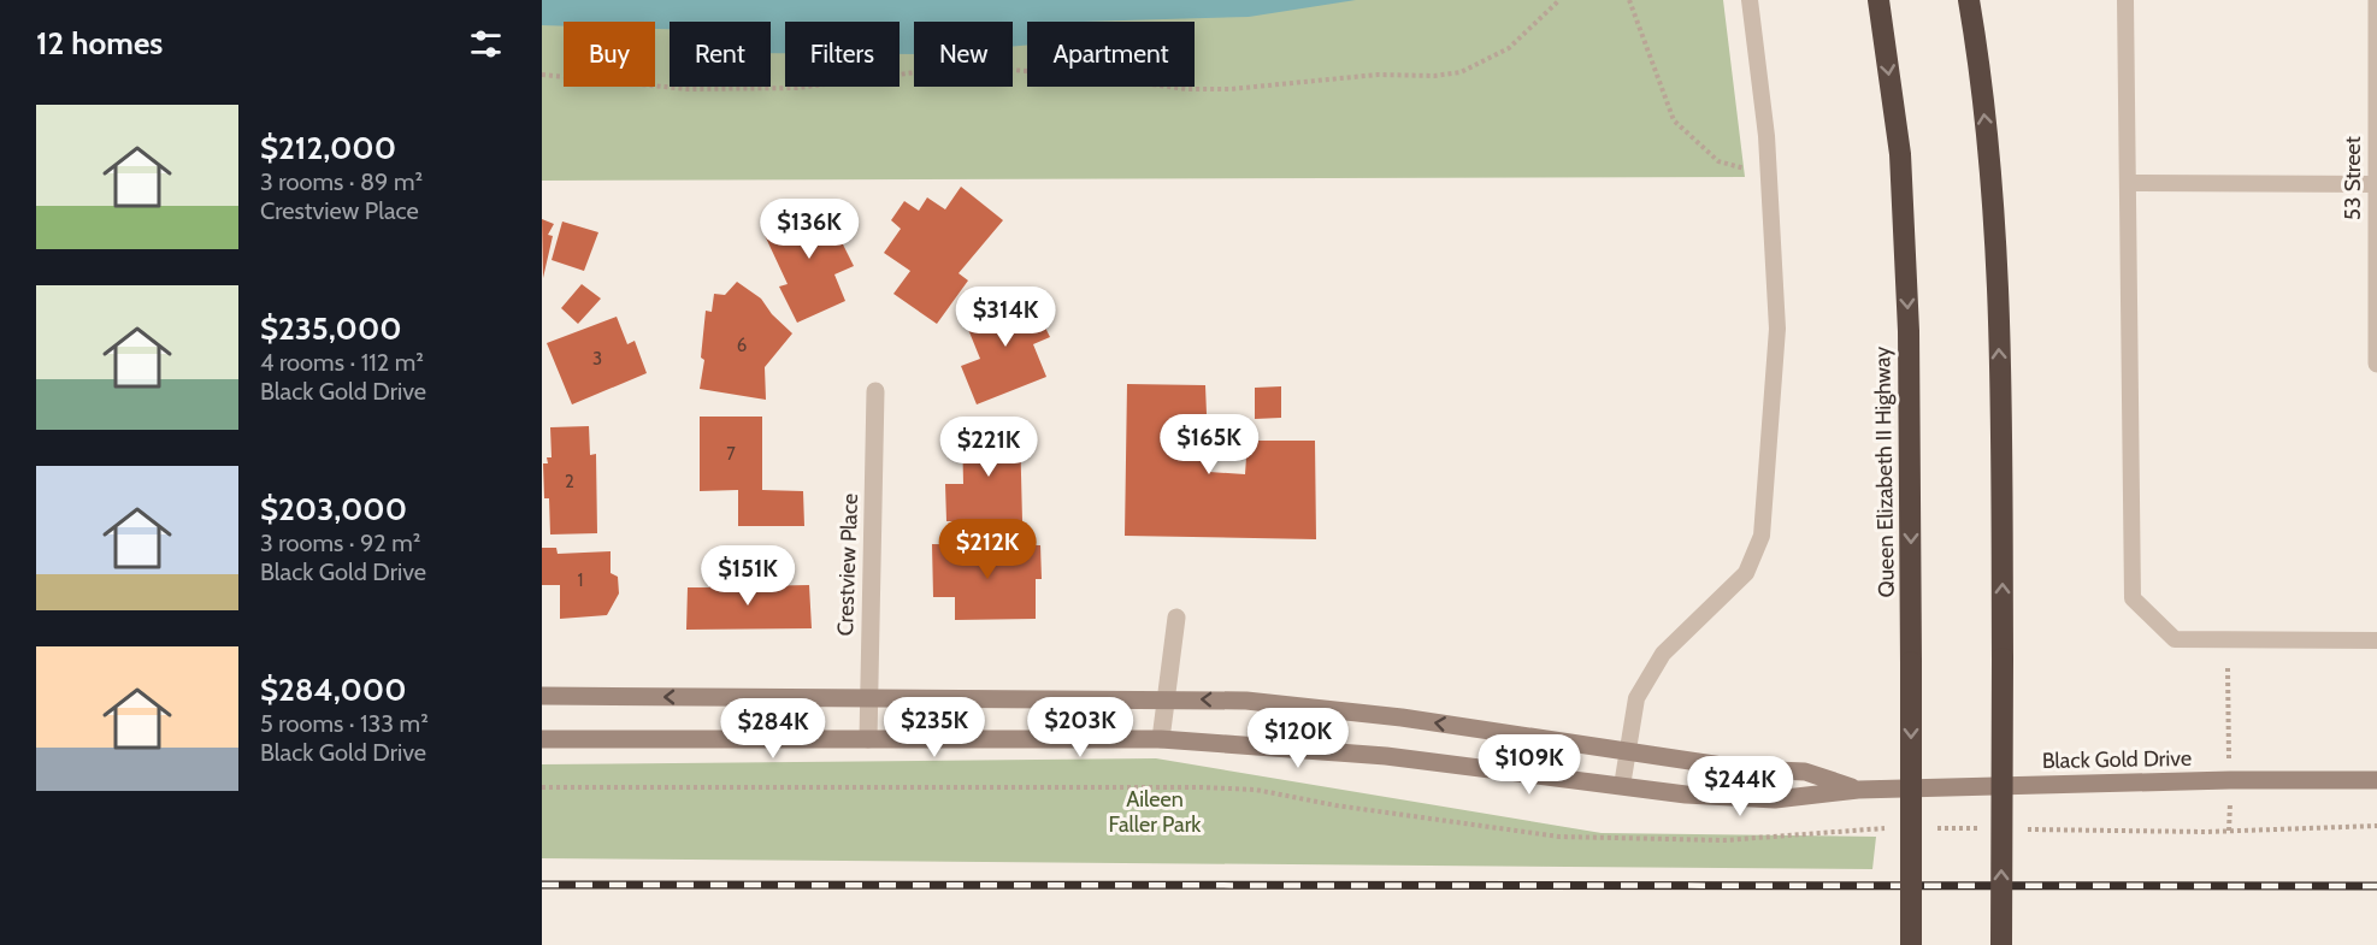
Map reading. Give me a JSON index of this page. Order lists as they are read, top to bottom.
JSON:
{
  "streets": {
    "highway": ["Queen Elizabeth II Highway"],
    "main road": ["Black Gold Drive"],
    "street": ["53 Street", "Crestview Place"]
  },
  "crossings": [
    ["Crestview Place", "Black Gold Drive"]
  ],
  "parks": ["Aileen Faller Park"],
  "house_numbers": [
    "6",
    "3",
    "7",
    "2",
    "1"
  ],
  "page": {
    "heading": "12 homes",
    "chip": [
      "Buy",
      "Rent",
      "Filters",
      "New",
      "Apartment"
    ],
    "list": [
      {
        "name": "$212,000",
        "note": "3 rooms · 89 m² · Crestview Place"
      },
      {
        "name": "$235,000",
        "note": "4 rooms · 112 m² · Black Gold Drive"
      },
      {
        "name": "$203,000",
        "note": "3 rooms · 92 m² · Black Gold Drive"
      },
      {
        "name": "$284,000",
        "note": "5 rooms · 133 m² · Black Gold Drive"
      }
    ],
    "price": [
      "$136K",
      "$314K",
      "$165K",
      "$221K",
      "$212K",
      "$151K",
      "$235K",
      "$203K",
      "$284K",
      "$120K",
      "$109K",
      "$244K"
    ]
  }
}
